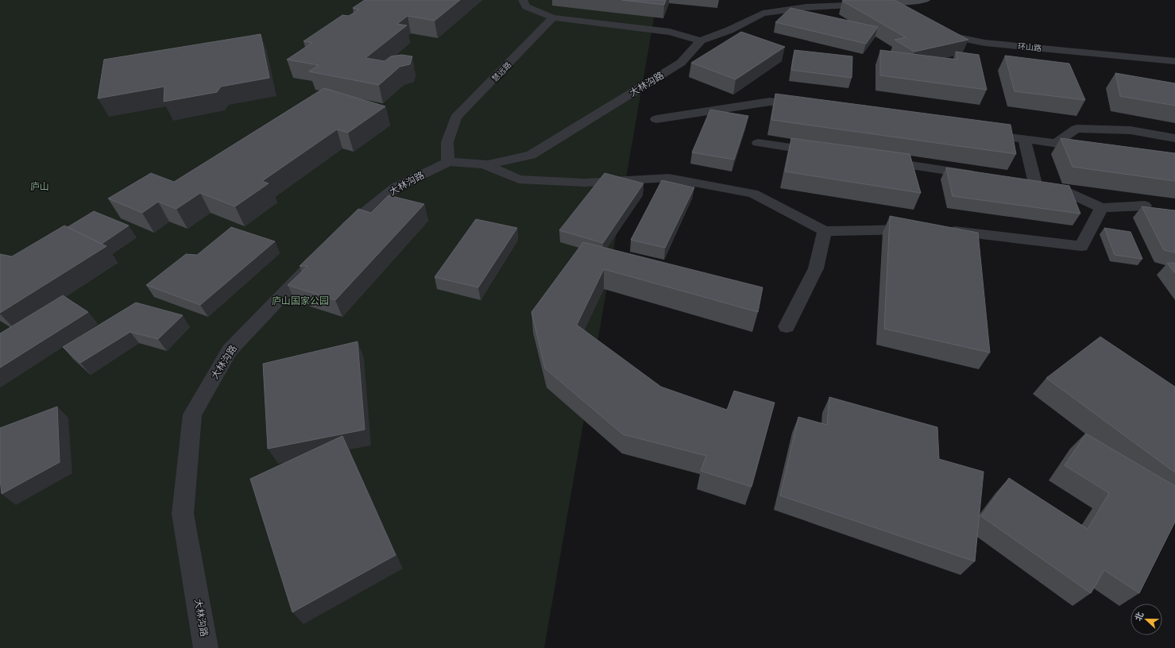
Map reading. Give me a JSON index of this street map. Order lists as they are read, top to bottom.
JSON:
{
  "streets": {
    "street": ["环山路", "慧远路", "大林沟路"]
  },
  "crossings": [
    ["慧远路", "大林沟路"]
  ],
  "parks": ["庐山", "庐山国家公园"],
  "north": "left"
}
